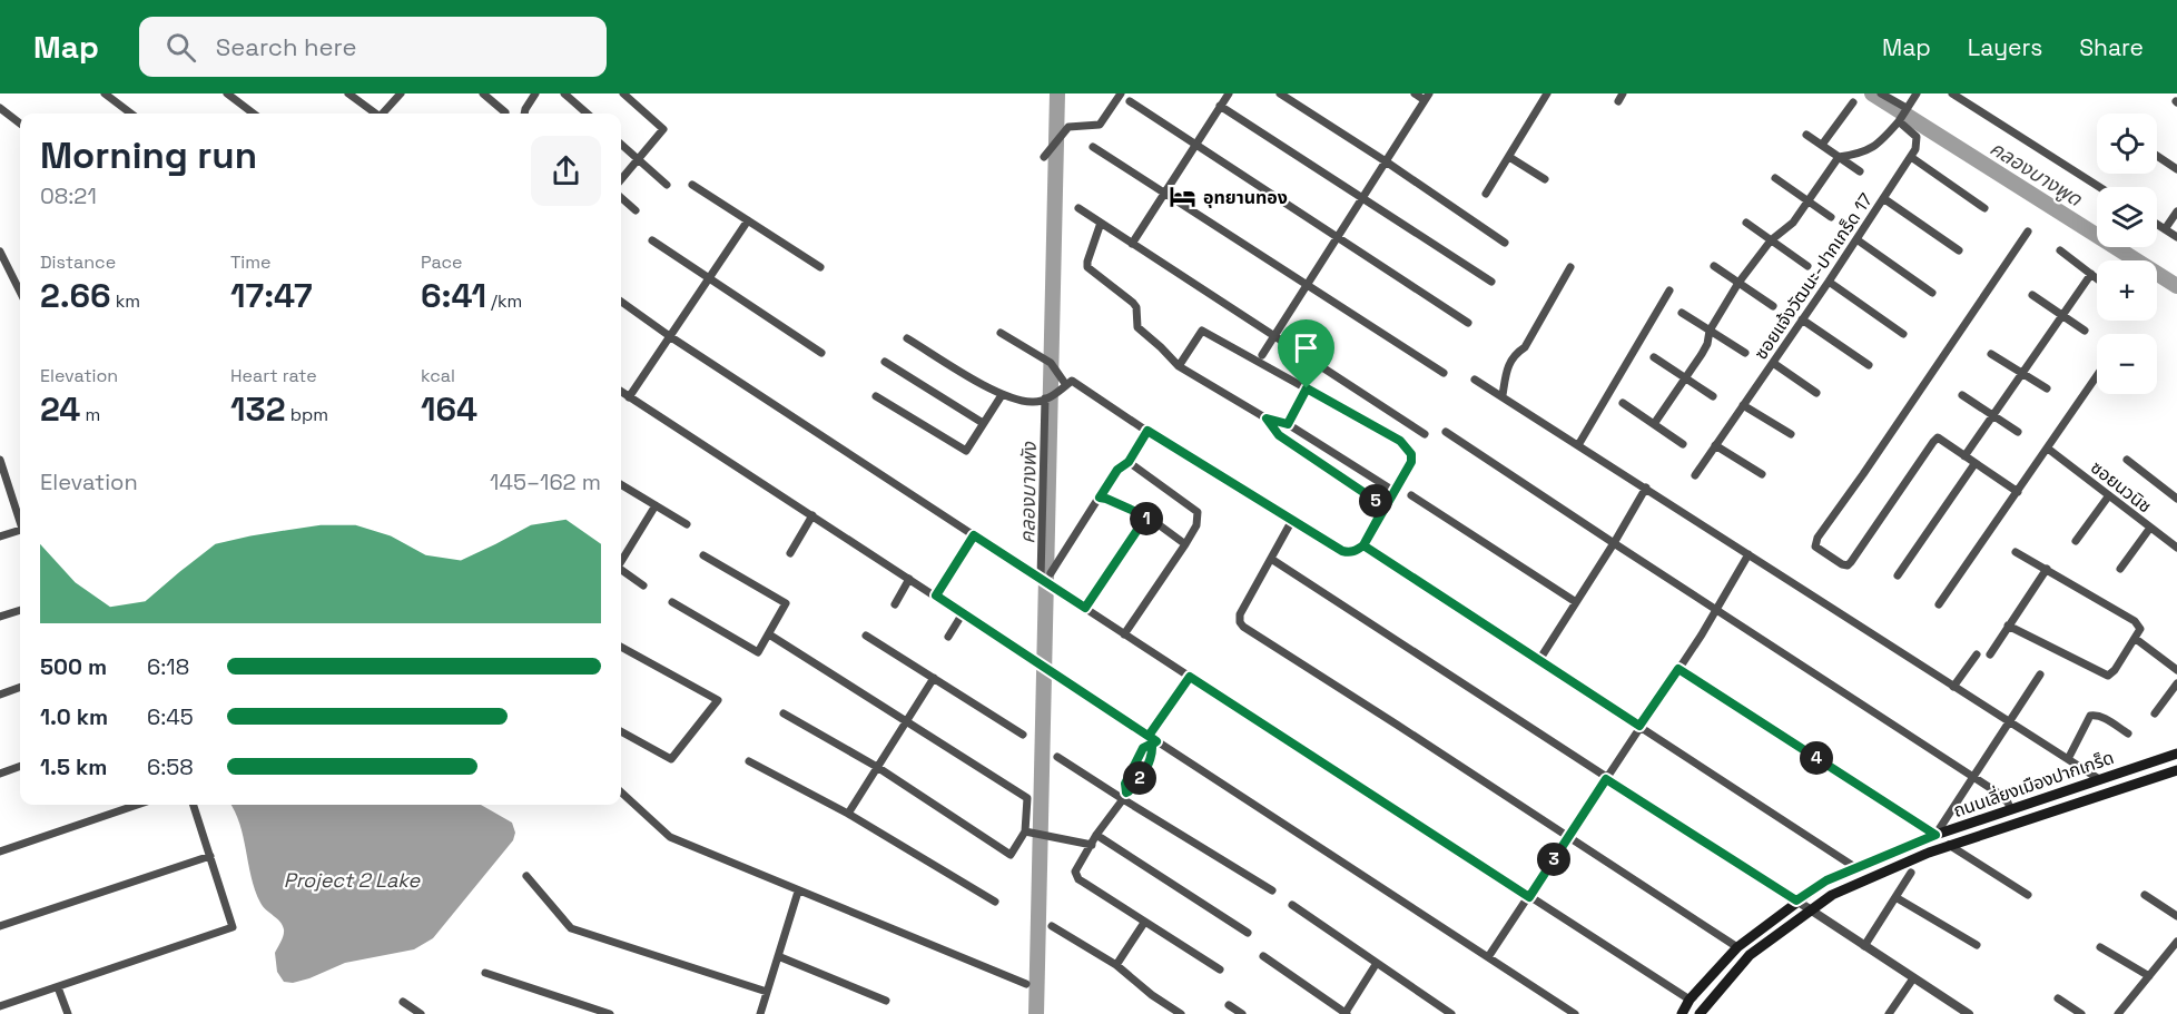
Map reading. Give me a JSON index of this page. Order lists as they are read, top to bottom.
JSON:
{
  "streets": {
    "main road": ["ถนนเลี่ยงเมืองปากเกร็ด"],
    "street": ["ซอยแจ้งวัฒนะ-ปากเกร็ด 17", "ซอยนวนิช"]
  },
  "water": ["คลองบางพูด", "คลองบางพัง", "Project 2 Lake"],
  "places": {
    "hotel": ["อุทยานทอง"]
  },
  "page": {
    "header": "Map",
    "search": "Search here",
    "nav": ["Map", "Layers", "Share"],
    "map_buttons": ["+", "−"],
    "heading": ["Morning run", "08:21"],
    "stats": [
      ["Distance", "2.66 km"],
      ["Time", "17:47"],
      ["Pace", "6:41 /km"],
      ["Elevation", "24 m"],
      ["Heart rate", "132 bpm"],
      ["kcal", "164"]
    ],
    "chart": ["Elevation", "145–162 m"],
    "pins": [
      "5",
      "1",
      "4",
      "2",
      "3"
    ],
    "list": [
      {
        "name": "500 m",
        "note": "6:18"
      },
      {
        "name": "1.0 km",
        "note": "6:45"
      },
      {
        "name": "1.5 km",
        "note": "6:58"
      }
    ]
  }
}
